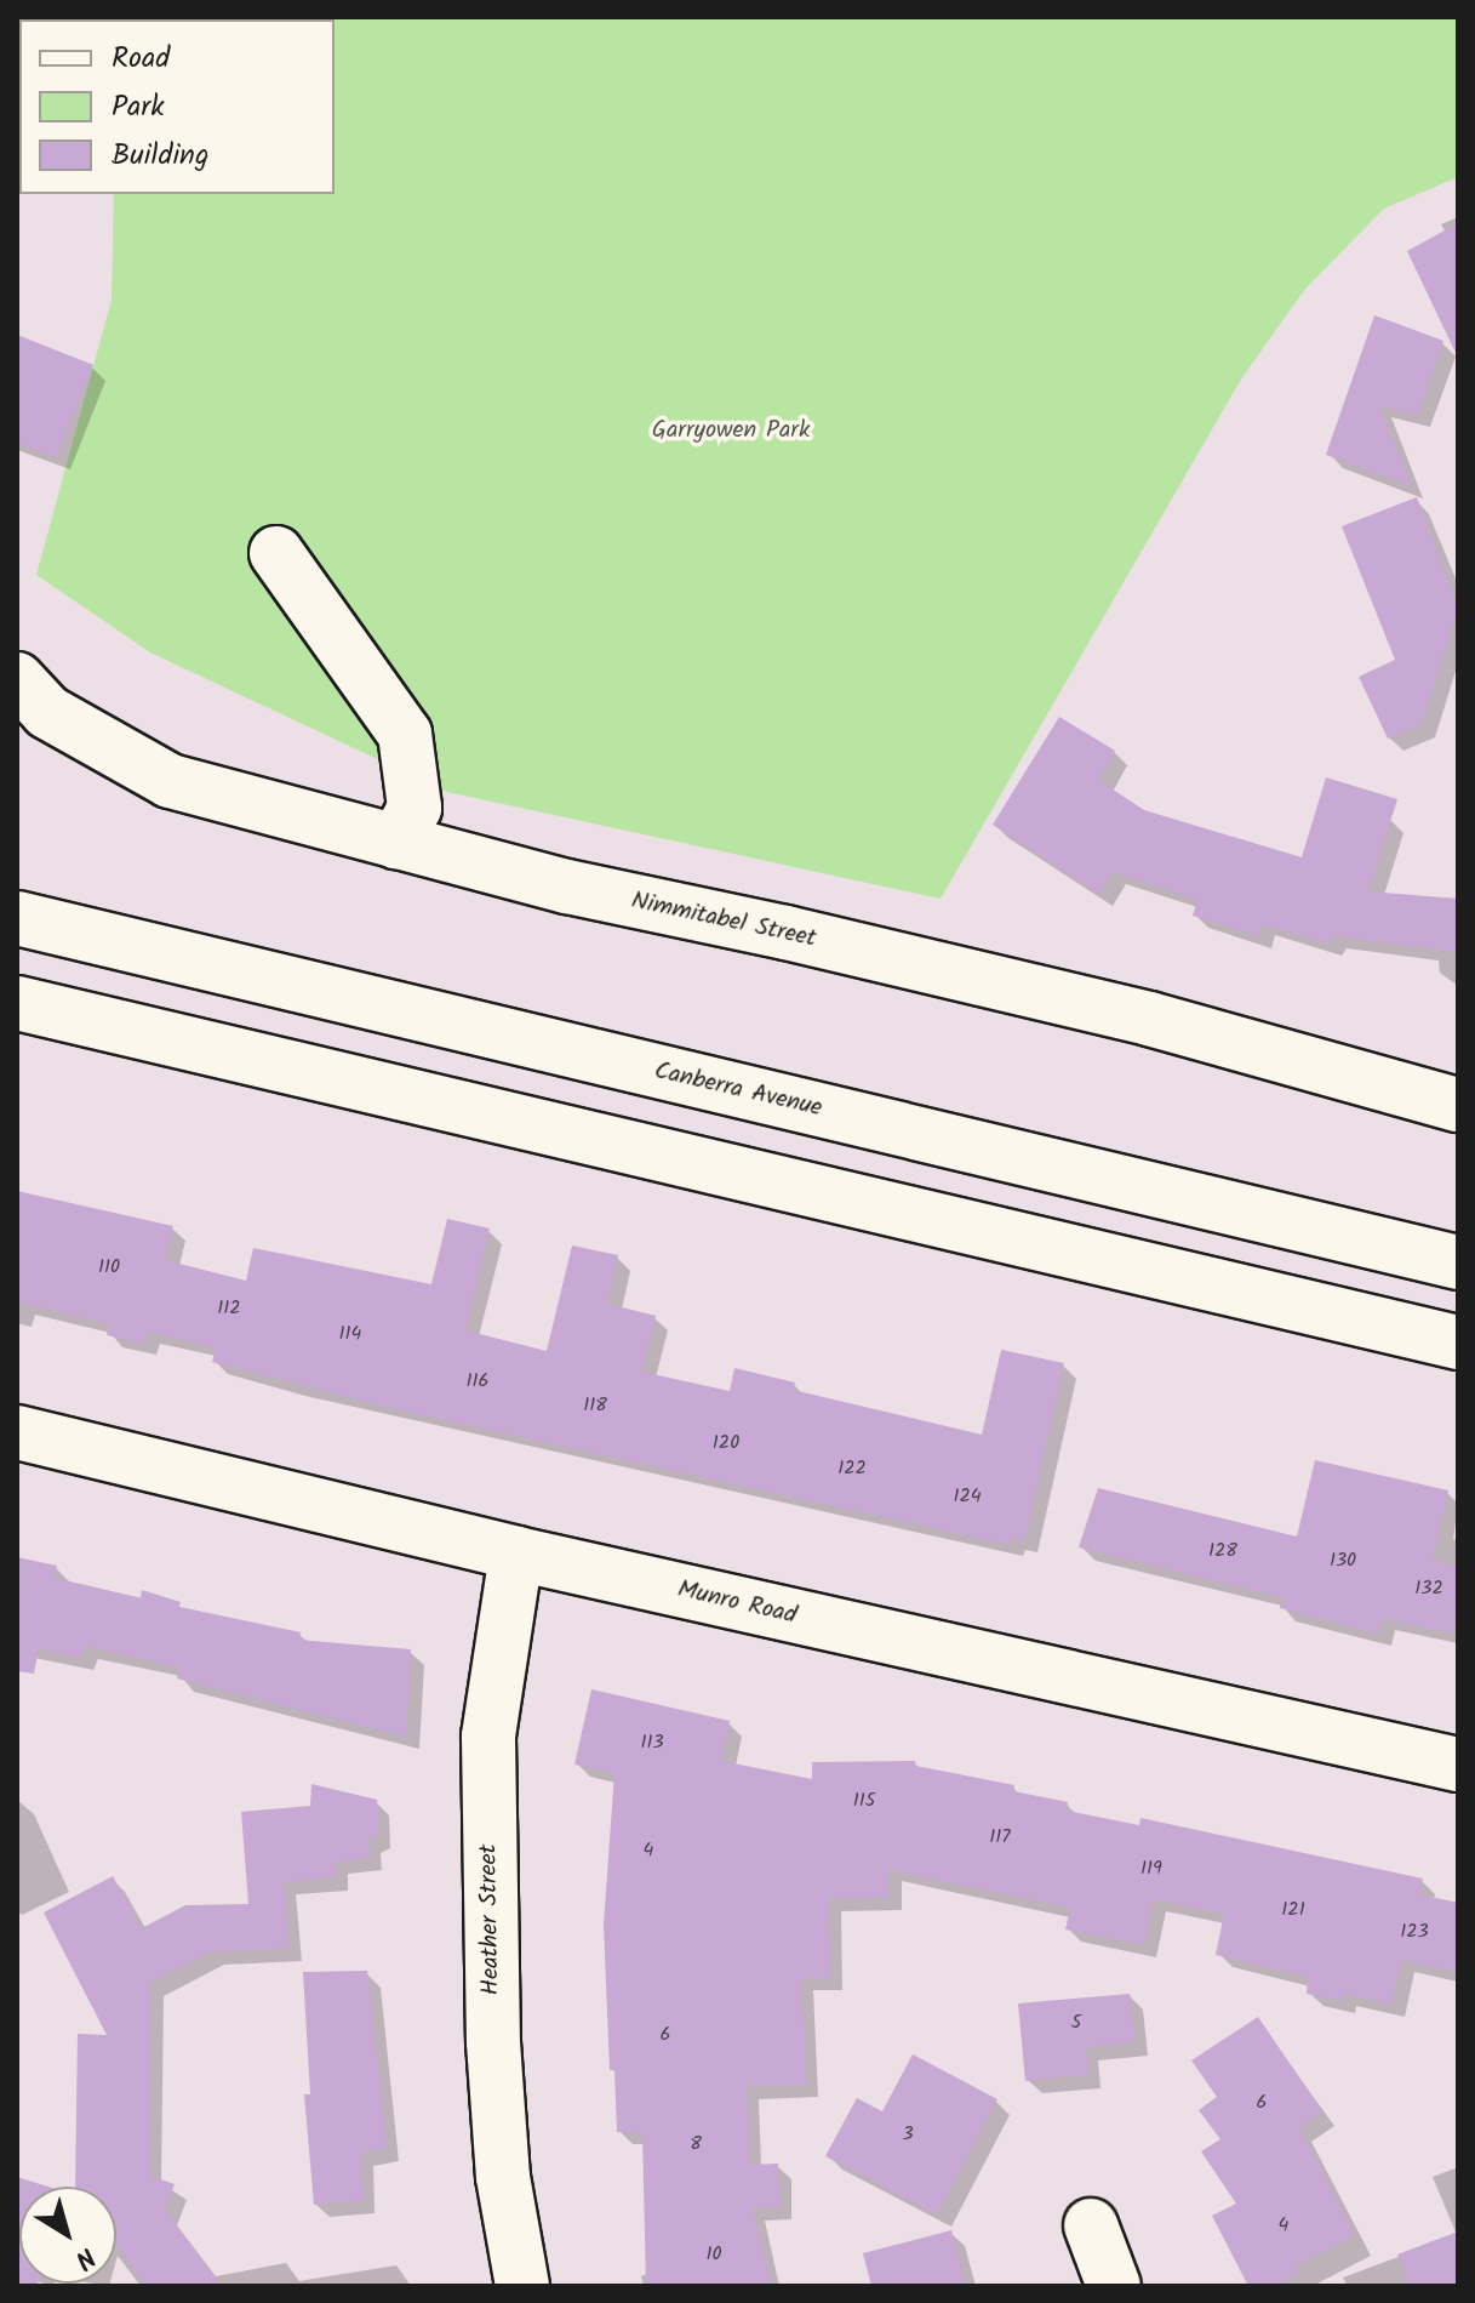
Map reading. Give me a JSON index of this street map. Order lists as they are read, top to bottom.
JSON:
{
  "streets": {
    "main road": [
      "Nimmitabel Street",
      "Canberra Avenue",
      "Munro Road",
      "Heather Street"
    ]
  },
  "crossings": [
    ["Munro Road", "Heather Street"]
  ],
  "parks": ["Garryowen Park"],
  "house_numbers": [
    "110",
    "112",
    "114",
    "116",
    "118",
    "120",
    "122",
    "124",
    "128",
    "130",
    "132",
    "113",
    "115",
    "117",
    "4",
    "119",
    "121",
    "123",
    "5",
    "6",
    "6",
    "3",
    "8",
    "4",
    "10"
  ],
  "legend": ["Road", "Park", "Building"],
  "north": "bottom right"
}
